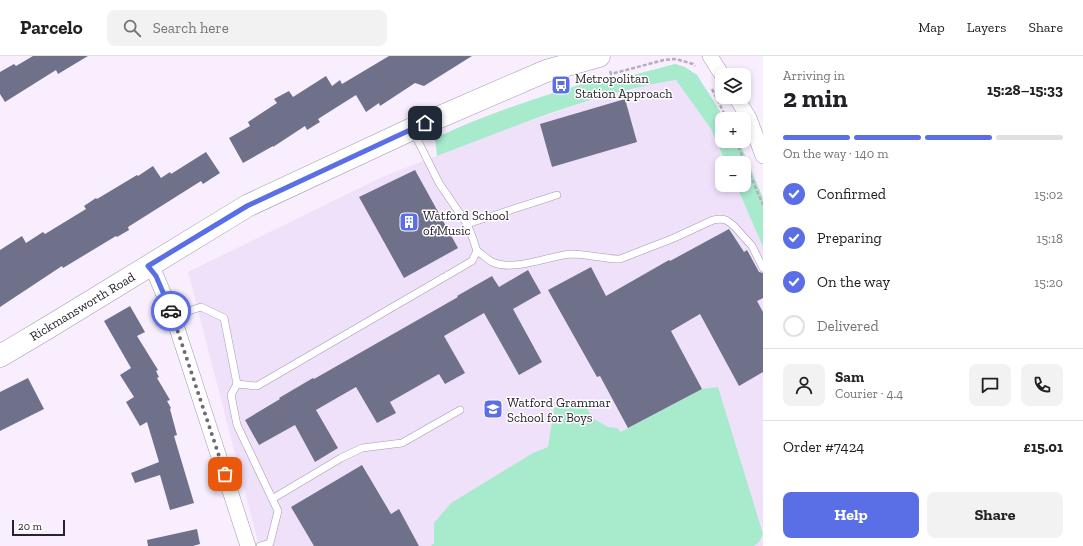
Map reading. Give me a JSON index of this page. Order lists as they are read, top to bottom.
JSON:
{
  "streets": {
    "main road": ["Rickmansworth Road"]
  },
  "places": {
    "bus stop": ["Metropolitan Station Approach"],
    "building": ["Watford School of Music"],
    "school or university": ["Watford Grammar School for Boys"]
  },
  "scale_bar": "20 m",
  "page": {
    "header": "Parcelo",
    "search": "Search here",
    "nav": ["Map", "Layers", "Share"],
    "heading": ["2 min", "Arriving in", "15:28–15:33"],
    "panel": [
      "Sam",
      "Courier · 4.4",
      "Order #7424",
      "£15.01"
    ],
    "map_buttons": ["+", "−"],
    "bar": "On the way · 140 m",
    "list": [
      ["Confirmed", "15:02"],
      ["Preparing", "15:18"],
      ["On the way", "15:20"],
      "Delivered"
    ],
    "buttons": ["Help", "Share"],
    "scale": "20 m"
  }
}
